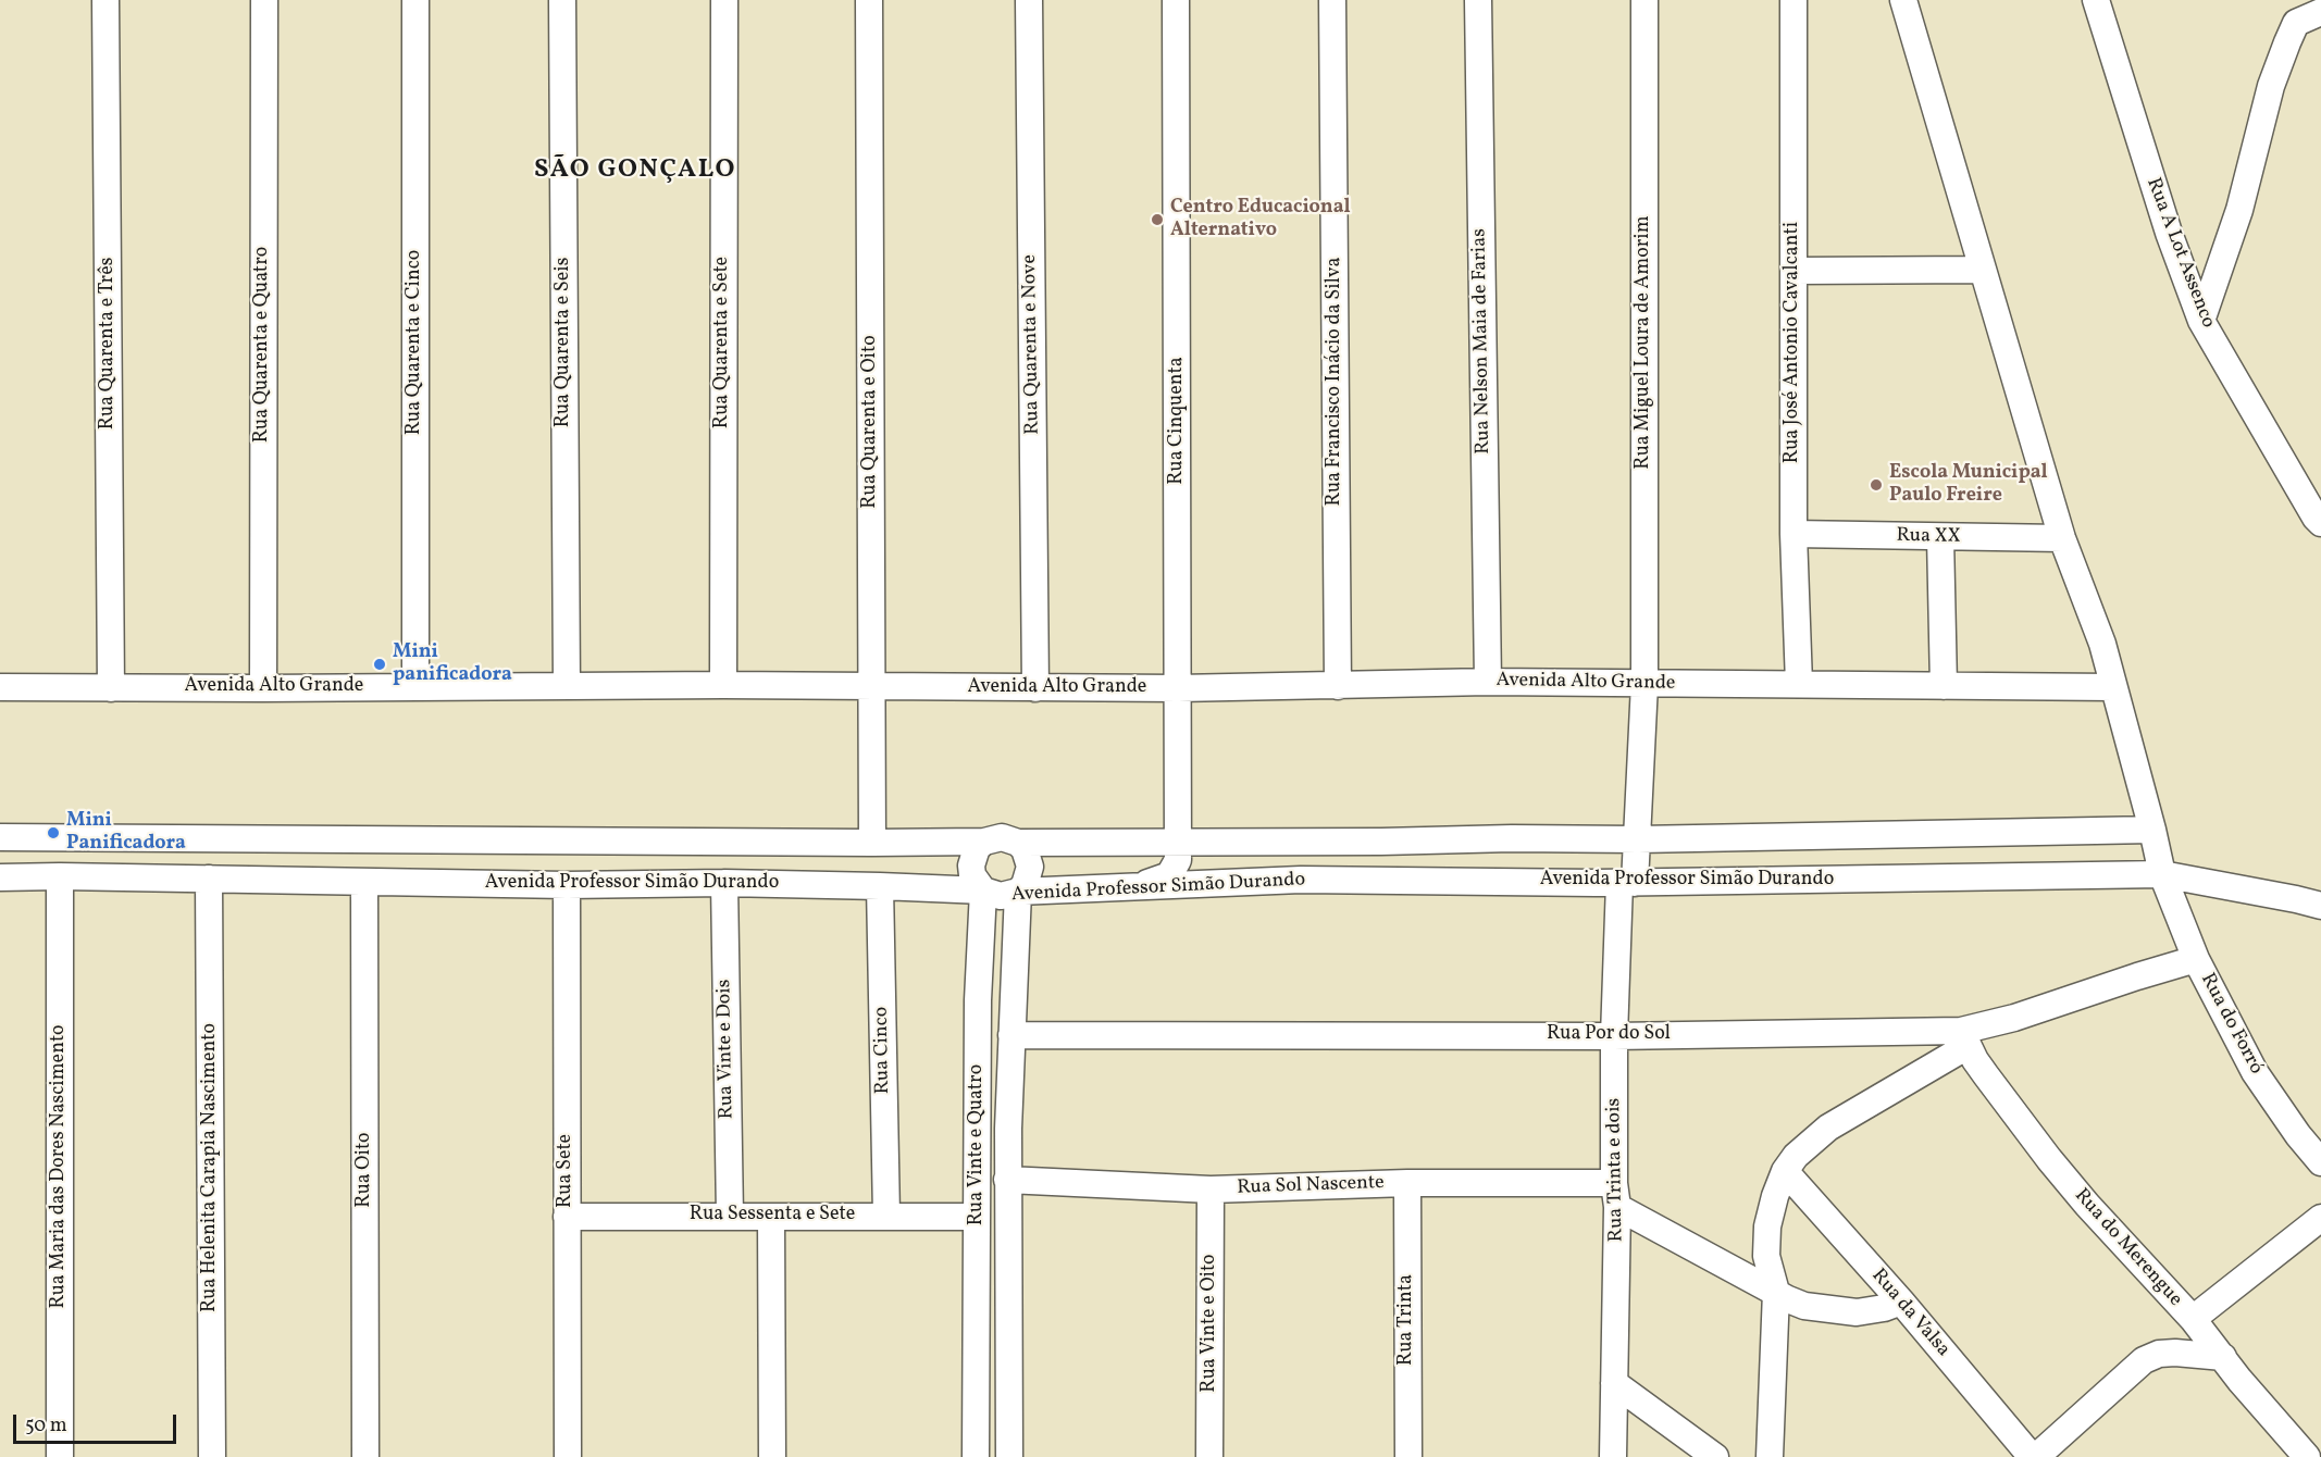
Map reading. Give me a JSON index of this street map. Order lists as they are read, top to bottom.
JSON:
{
  "streets": {
    "street": [
      "Rua A Lot Assenco",
      "Rua Nelson Maia de Farias",
      "Rua Quarenta e Cinco",
      "Rua Quarenta e Seis",
      "Rua Quarenta e Sete",
      "Rua Miguel Loura de Amorim",
      "Rua José Antonio Cavalcanti",
      "Rua Quarenta e Três",
      "Rua Quarenta e Quatro",
      "Rua Quarenta e Nove",
      "Rua Francisco Inácio da Silva",
      "Rua Cinquenta",
      "Rua Quarenta e Oito",
      "Rua XX",
      "Avenida Alto Grande",
      "Avenida Professor Simão Durando",
      "Rua do Forró",
      "Rua Por do Sol",
      "Rua Vinte e Dois",
      "Rua Cinco",
      "Rua Vinte e Quatro",
      "Rua Maria das Dores Nascimento",
      "Rua Helenita Carapia Nascimento",
      "Rua Oito",
      "Rua Trinta e dois",
      "Rua Sete",
      "Rua Sol Nascente",
      "Rua Sessenta e Sete",
      "Rua do Merengue",
      "Rua da Valsa",
      "Rua Trinta",
      "Rua Vinte e Oito"
    ]
  },
  "crossings": [
    ["Rua Nelson Maia de Farias", "Avenida Alto Grande"],
    ["Rua Quarenta e Cinco", "Avenida Alto Grande"],
    ["Rua Quarenta e Seis", "Avenida Alto Grande"],
    ["Rua Quarenta e Sete", "Avenida Alto Grande"],
    ["Rua Miguel Loura de Amorim", "Avenida Alto Grande"],
    ["Rua Miguel Loura de Amorim", "Avenida Professor Simão Durando"],
    ["Rua Miguel Loura de Amorim", "Rua Trinta e dois"],
    ["Rua José Antonio Cavalcanti", "Rua XX"],
    ["Rua José Antonio Cavalcanti", "Avenida Alto Grande"],
    ["Rua Quarenta e Três", "Avenida Alto Grande"],
    ["Rua Quarenta e Quatro", "Avenida Alto Grande"],
    ["Rua Quarenta e Nove", "Avenida Alto Grande"],
    ["Rua Francisco Inácio da Silva", "Avenida Alto Grande"],
    ["Rua Cinquenta", "Avenida Alto Grande"],
    ["Rua Cinquenta", "Avenida Professor Simão Durando"],
    ["Rua Quarenta e Oito", "Avenida Alto Grande"],
    ["Rua Quarenta e Oito", "Avenida Professor Simão Durando"],
    ["Rua XX", "Rua do Forró"],
    ["Avenida Alto Grande", "Rua do Forró"],
    ["Avenida Professor Simão Durando", "Rua do Forró"],
    ["Avenida Professor Simão Durando", "Rua Vinte e Dois"],
    ["Avenida Professor Simão Durando", "Rua Cinco"],
    ["Avenida Professor Simão Durando", "Rua Vinte e Quatro"],
    ["Avenida Professor Simão Durando", "Rua Maria das Dores Nascimento"],
    ["Avenida Professor Simão Durando", "Rua Helenita Carapia Nascimento"],
    ["Avenida Professor Simão Durando", "Rua Oito"],
    ["Avenida Professor Simão Durando", "Rua Trinta e dois"],
    ["Avenida Professor Simão Durando", "Rua Sete"],
    ["Rua do Forró", "Rua Por do Sol"],
    ["Rua Por do Sol", "Rua Vinte e Quatro"],
    ["Rua Por do Sol", "Rua Trinta e dois"],
    ["Rua Por do Sol", "Rua do Merengue"],
    ["Rua Vinte e Dois", "Rua Sessenta e Sete"],
    ["Rua Cinco", "Rua Sessenta e Sete"],
    ["Rua Vinte e Quatro", "Rua Sol Nascente"],
    ["Rua Vinte e Quatro", "Rua Sessenta e Sete"],
    ["Rua Trinta e dois", "Rua Sol Nascente"],
    ["Rua Sete", "Rua Sessenta e Sete"],
    ["Rua Sol Nascente", "Rua Trinta"],
    ["Rua Sol Nascente", "Rua Vinte e Oito"]
  ],
  "districts": ["SÃO GONÇALO"],
  "places": [
    "Centro Educacional Alternativo",
    "Escola Municipal Paulo Freire",
    "Mini panificadora",
    "Mini Panificadora"
  ],
  "scale_bar": "50 m"
}
